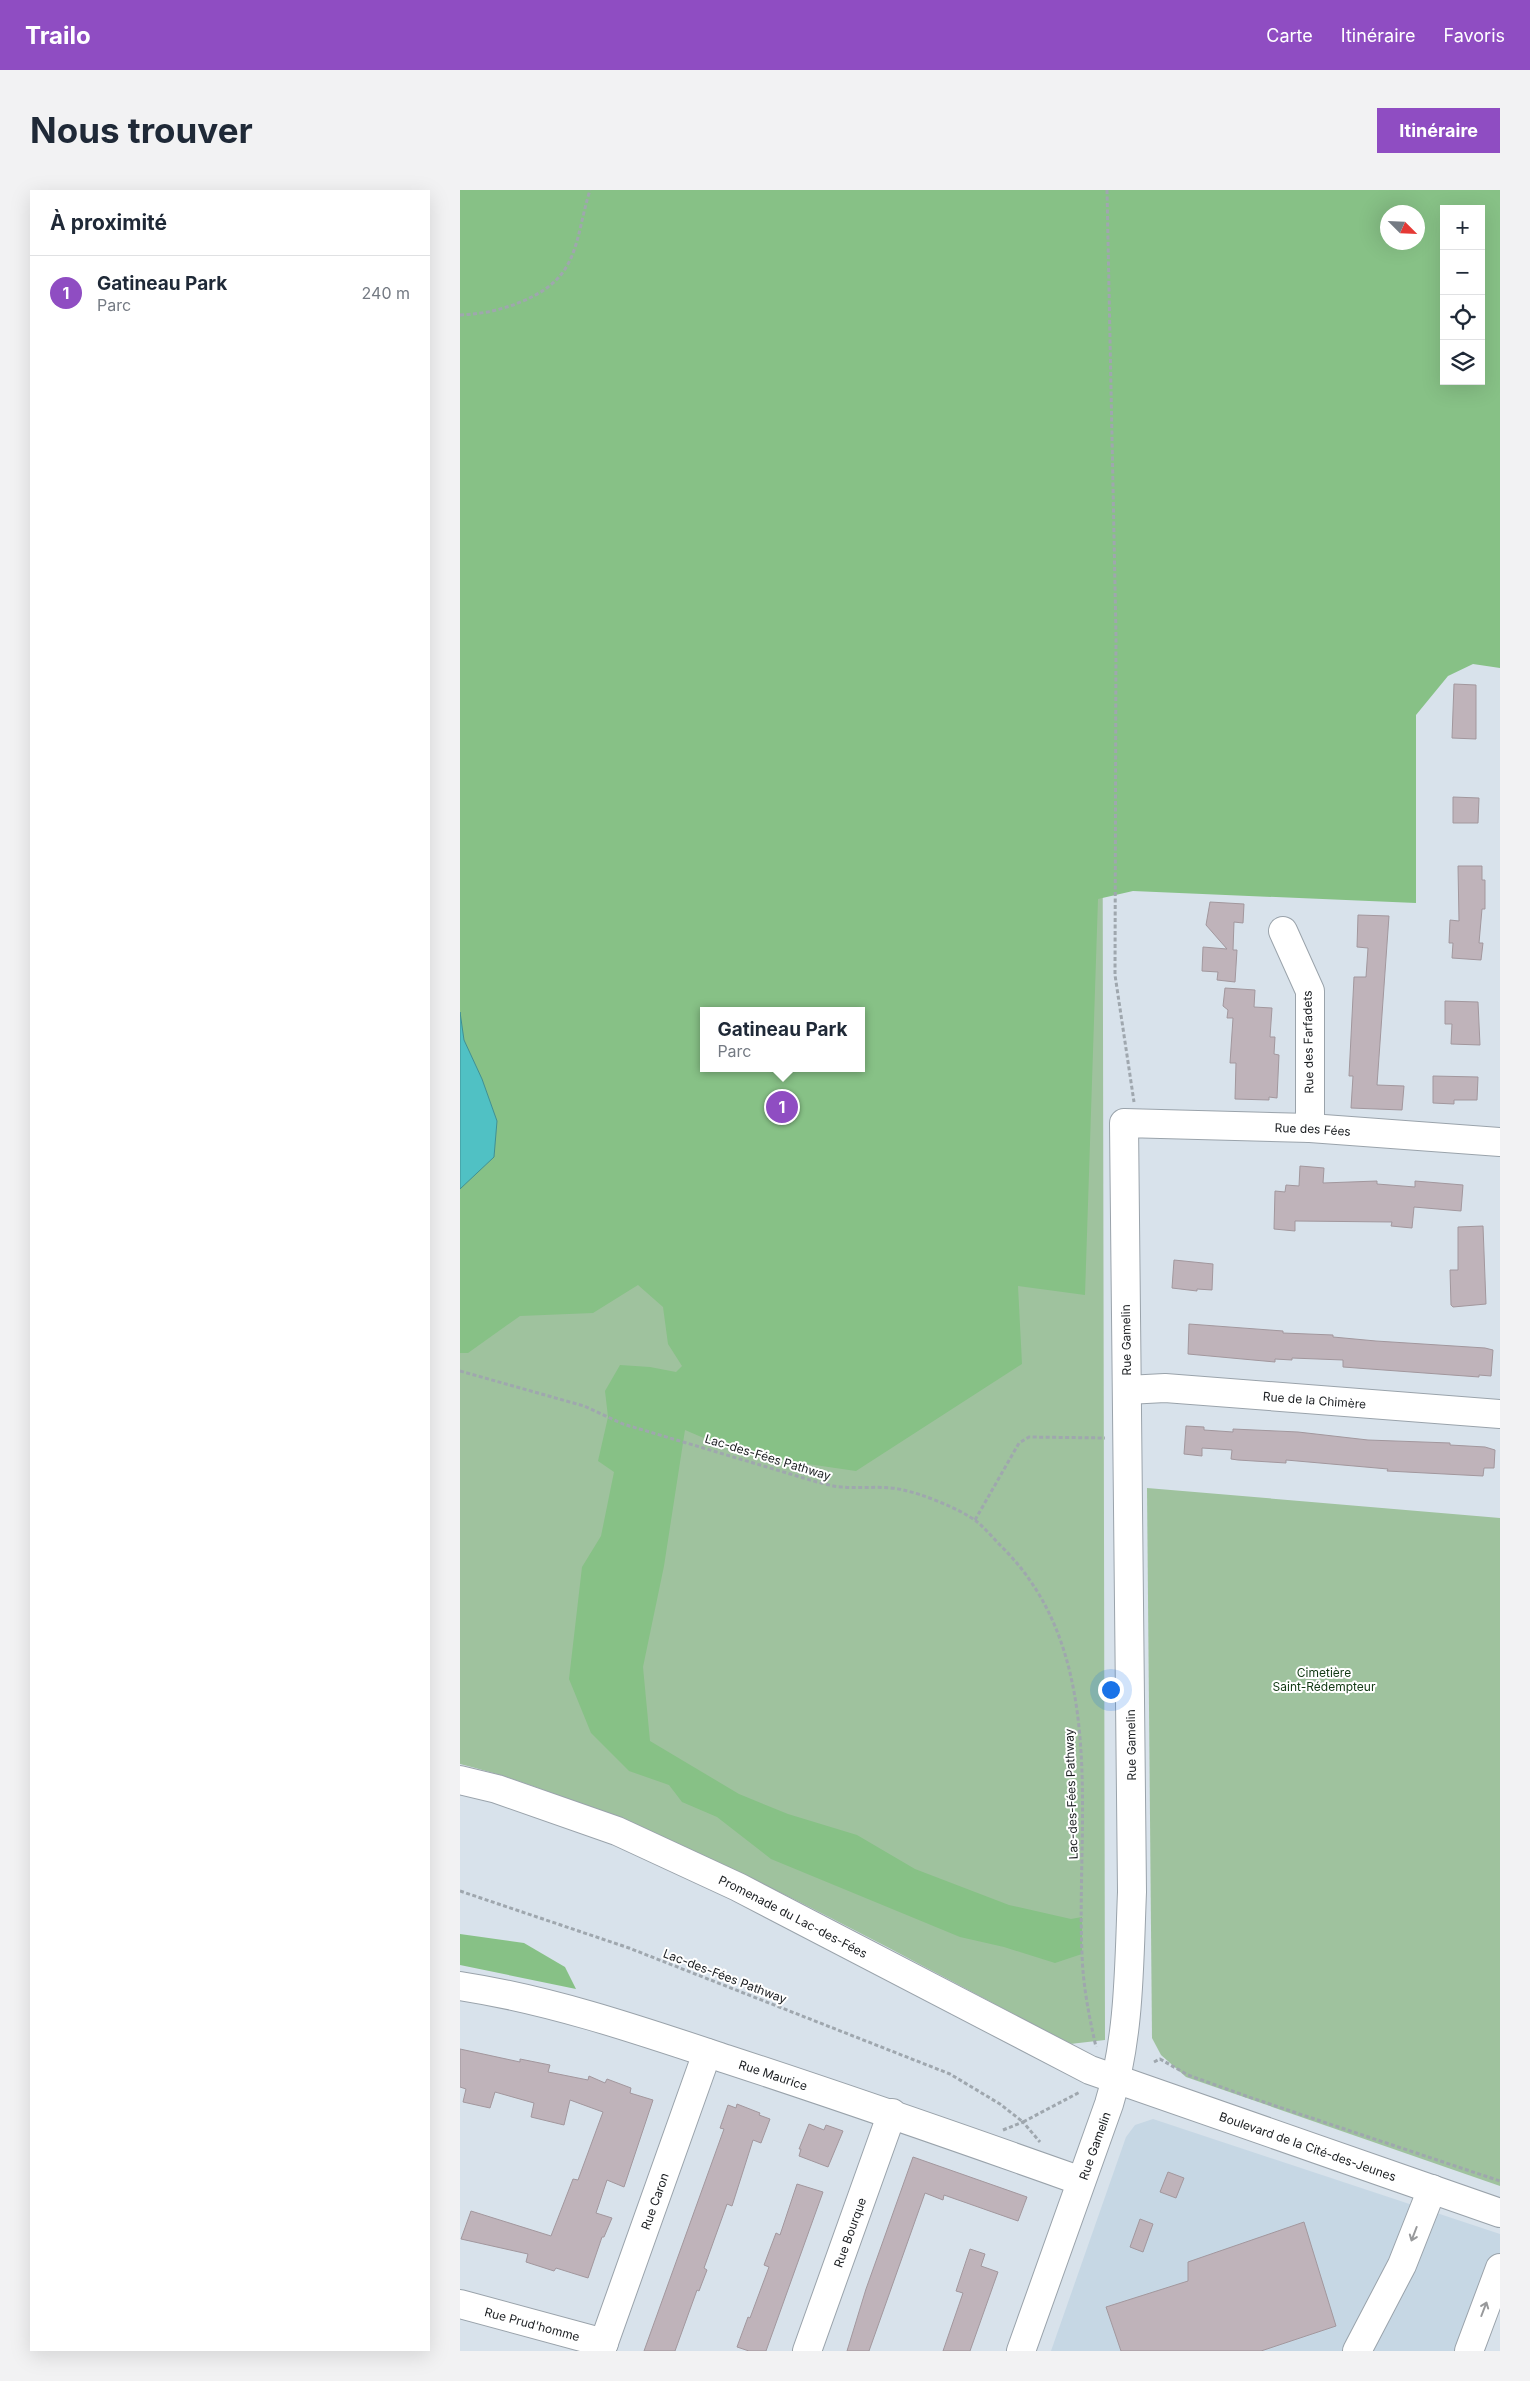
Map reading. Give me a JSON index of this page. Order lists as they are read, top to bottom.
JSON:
{
  "streets": {
    "street": [
      "Rue des Farfadets",
      "Rue des Fées",
      "Rue Gamelin",
      "Rue de la Chimère",
      "Promenade du Lac-des-Fées",
      "Rue Maurice",
      "Boulevard de la Cité-des-Jeunes",
      "Rue Caron",
      "Rue Bourque",
      "Rue Prud'homme"
    ],
    "path": ["Lac-des-Fées Pathway"]
  },
  "crossings": [
    ["Rue des Farfadets", "Rue des Fées"],
    ["Rue des Fées", "Rue Gamelin"],
    ["Rue Gamelin", "Rue de la Chimère"],
    ["Rue Gamelin", "Promenade du Lac-des-Fées"],
    ["Rue Gamelin", "Rue Maurice"],
    ["Rue Gamelin", "Boulevard de la Cité-des-Jeunes"],
    ["Promenade du Lac-des-Fées", "Boulevard de la Cité-des-Jeunes"],
    ["Rue Maurice", "Rue Caron"],
    ["Rue Maurice", "Rue Bourque"],
    ["Rue Caron", "Rue Prud'homme"]
  ],
  "parks": ["Cimetière Saint-Rédempteur"],
  "north": "bottom right",
  "page": {
    "header": "Trailo",
    "nav": ["Carte", "Itinéraire", "Favoris"],
    "buttons": "Itinéraire",
    "title": "Nous trouver",
    "heading": "À proximité",
    "map_buttons": ["+", "−"],
    "list": [
      {
        "mark": "1",
        "name": "Gatineau Park",
        "note": "Parc",
        "value": "240 m"
      }
    ],
    "popup": ["Gatineau Park", "Parc"],
    "pins": "1"
  }
}
